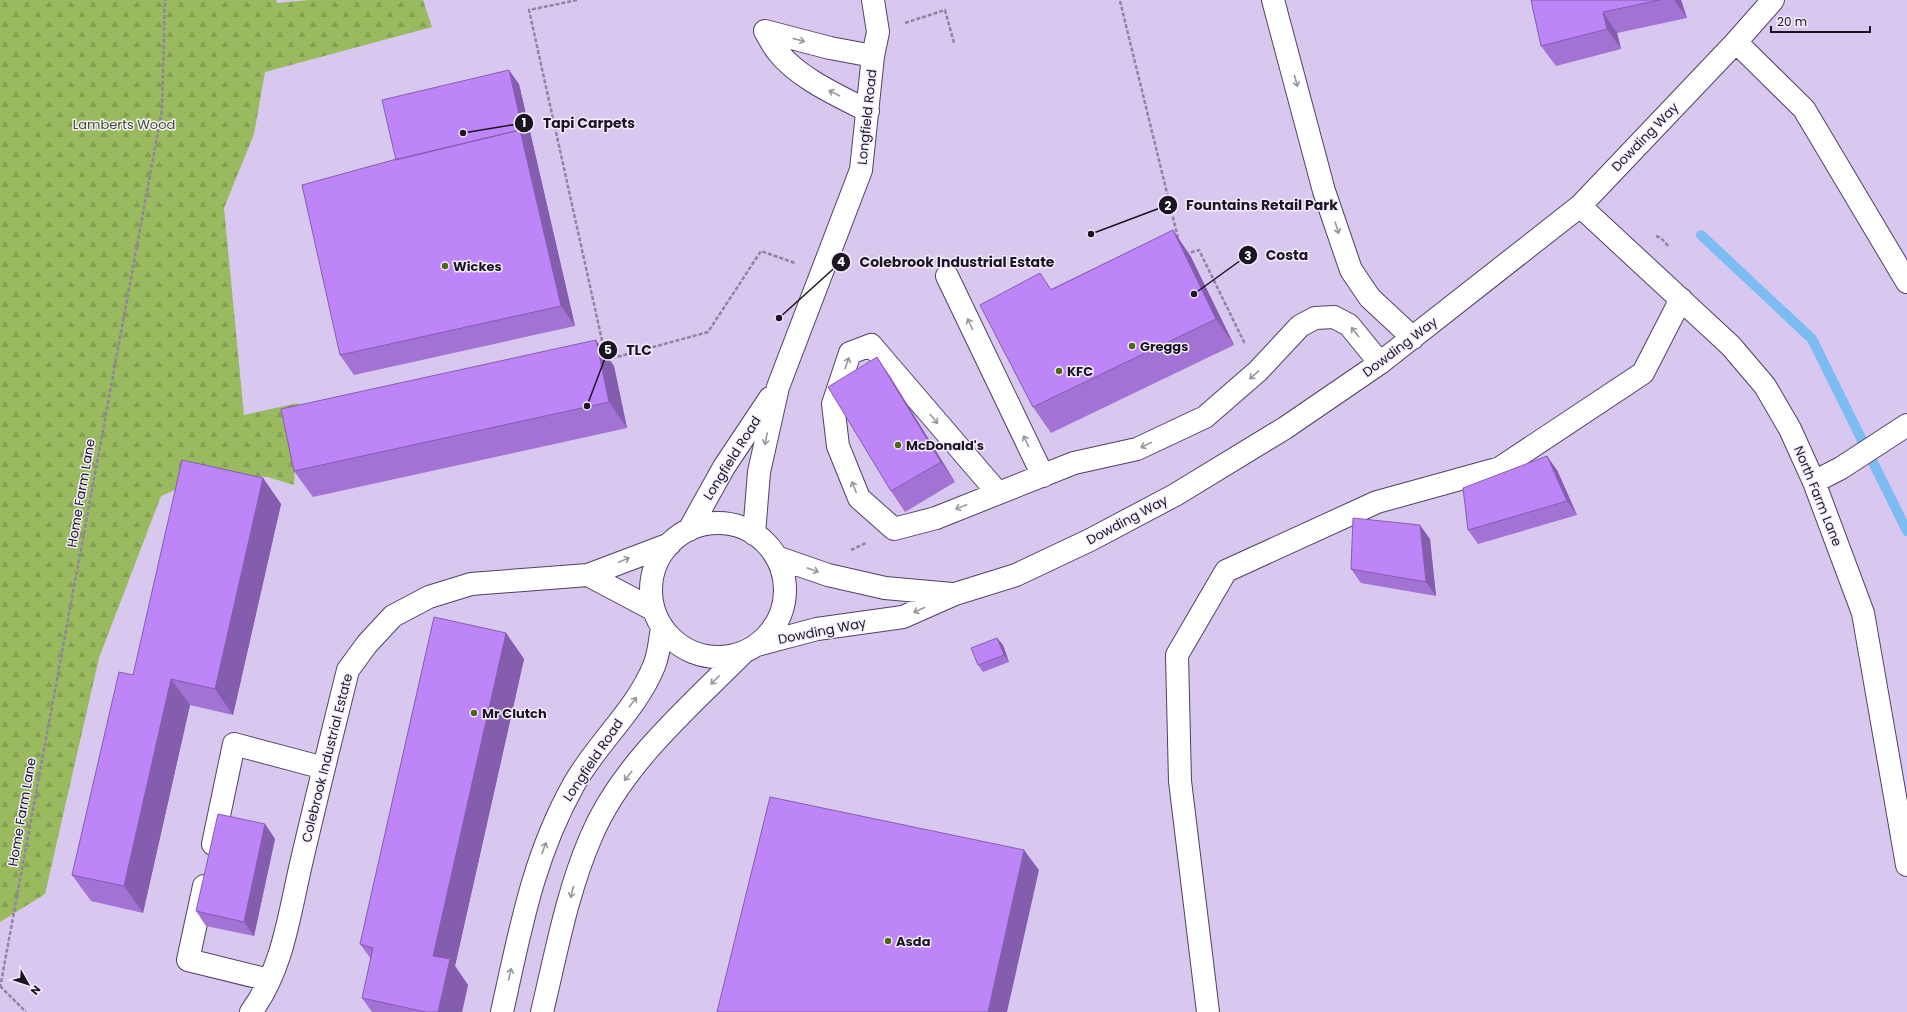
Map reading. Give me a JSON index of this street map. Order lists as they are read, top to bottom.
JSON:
{
  "streets": {
    "street": [
      "Longfield Road",
      "Dowding Way",
      "North Farm Lane",
      "Colebrook Industrial Estate"
    ],
    "path": ["Home Farm Lane"]
  },
  "crossings": [
    ["Longfield Road", "Dowding Way"],
    ["Longfield Road", "Colebrook Industrial Estate"],
    ["Dowding Way", "North Farm Lane"],
    ["Dowding Way", "Colebrook Industrial Estate"]
  ],
  "parks": ["Lamberts Wood"],
  "places": [
    "Tapi Carpets",
    "Fountains Retail Park",
    "Wickes",
    "Costa",
    "Colebrook Industrial Estate",
    "Greggs",
    "KFC",
    "TLC",
    "McDonald's",
    "Mr Clutch",
    "Asda"
  ],
  "scale_bar": "20 m",
  "north": "bottom right"
}
